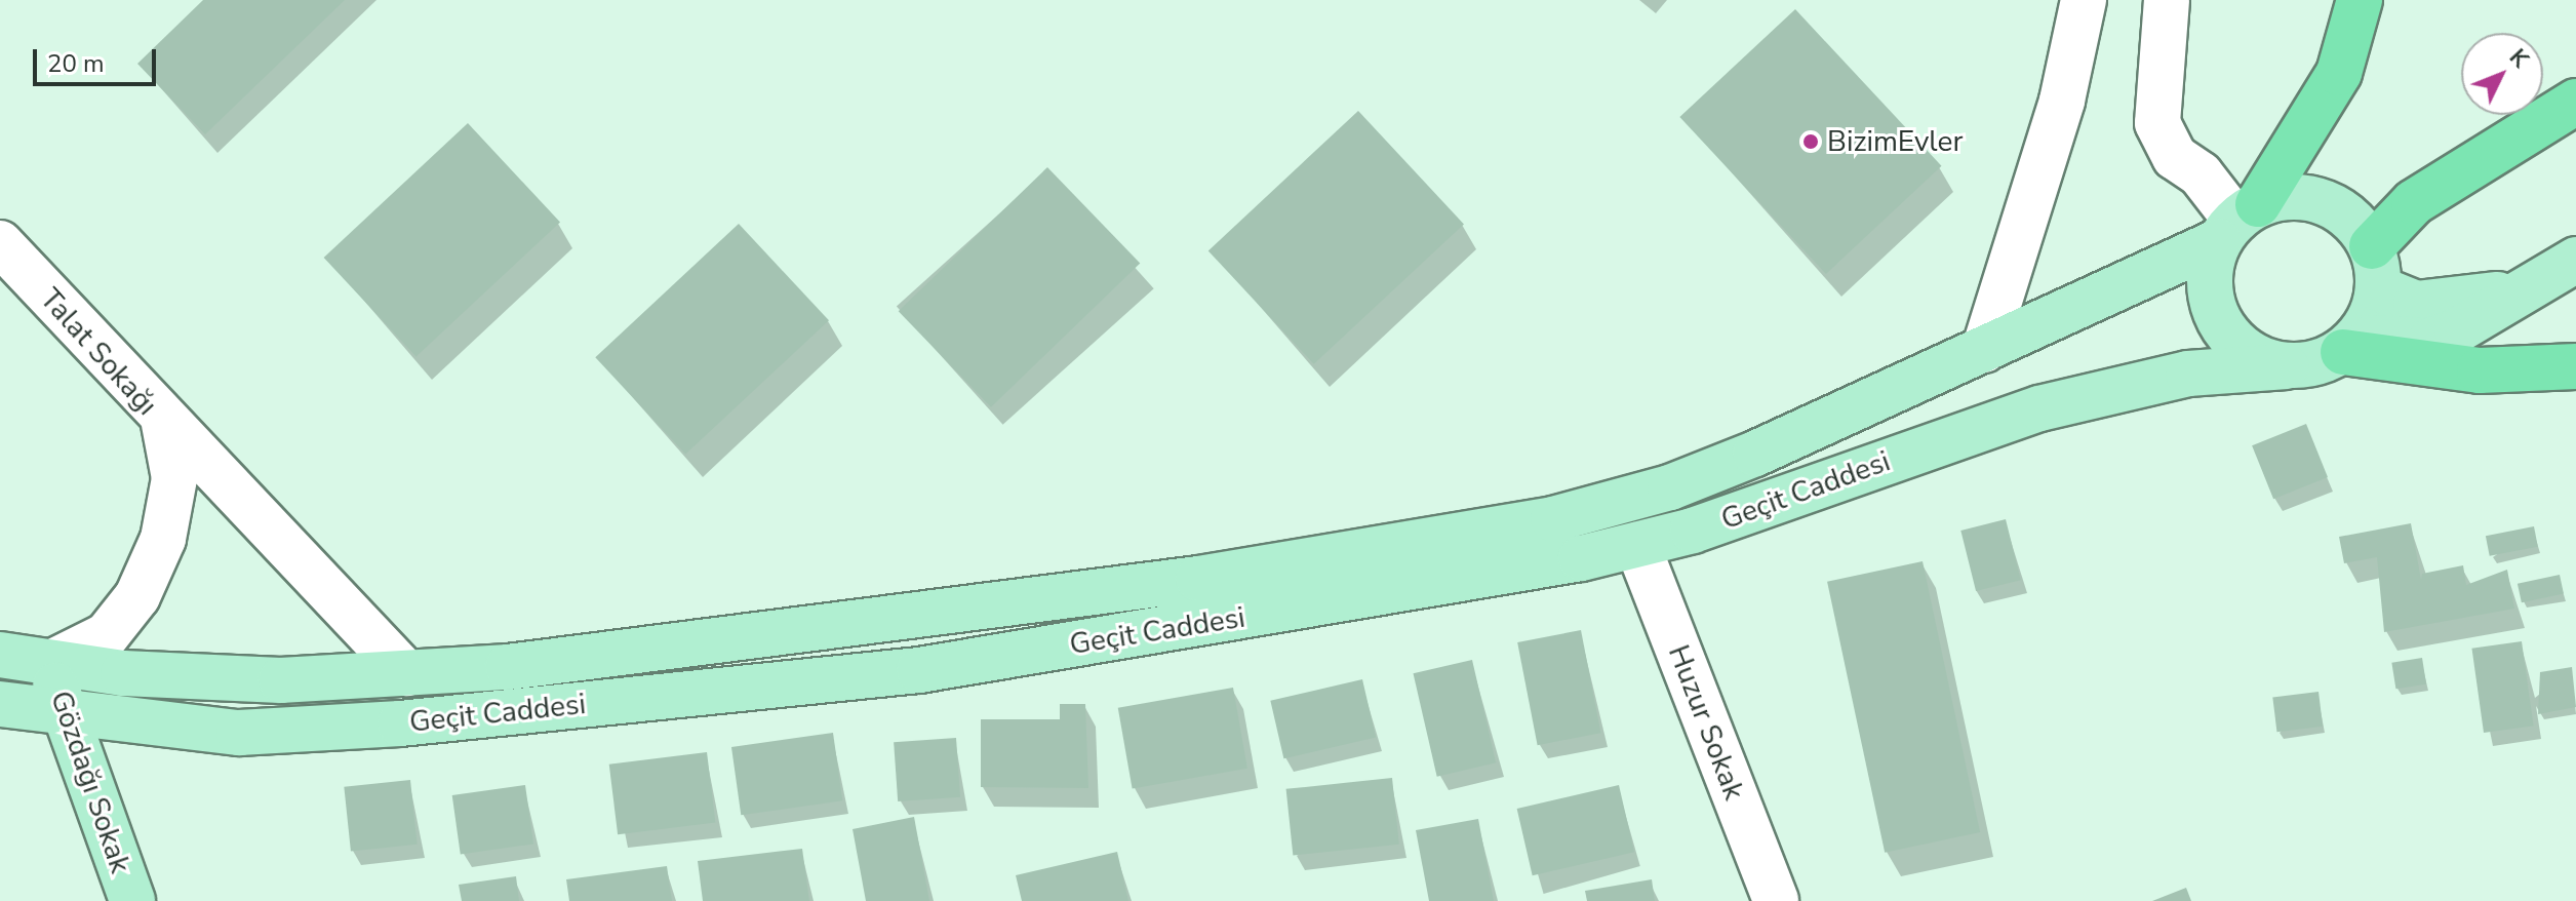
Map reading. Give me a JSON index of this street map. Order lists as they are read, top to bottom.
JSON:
{
  "streets": {
    "main road": ["Geçit Caddesi", "Gözdağı Sokak"],
    "street": ["Talat Sokağı", "Huzur Sokak"]
  },
  "crossings": [
    ["Talat Sokağı", "Geçit Caddesi"],
    ["Geçit Caddesi", "Huzur Sokak"],
    ["Geçit Caddesi", "Gözdağı Sokak"]
  ],
  "places": ["BizimEvler"],
  "scale_bar": "20 m",
  "north": "top right"
}
